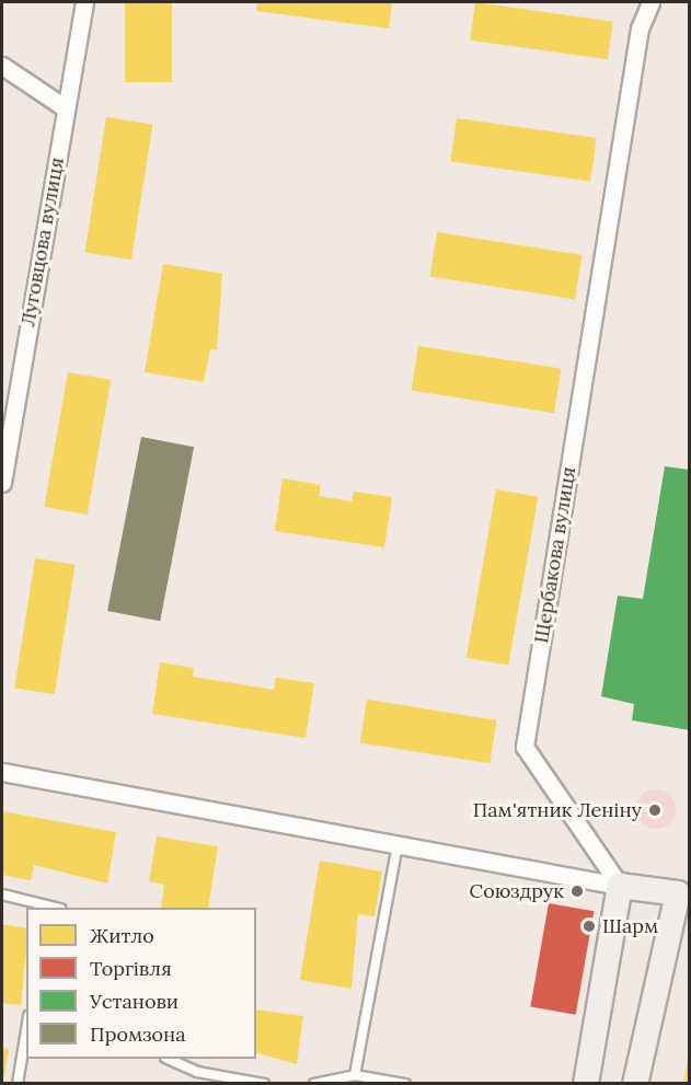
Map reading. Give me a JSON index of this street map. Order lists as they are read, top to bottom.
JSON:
{
  "streets": {
    "street": ["Луговцова вулиця", "Щербакова вулиця"]
  },
  "places": ["Пам'ятник Леніну", "Союздрук", "Шарм"],
  "legend": [
    "Житло",
    "Торгівля",
    "Установи",
    "Промзона"
  ]
}
